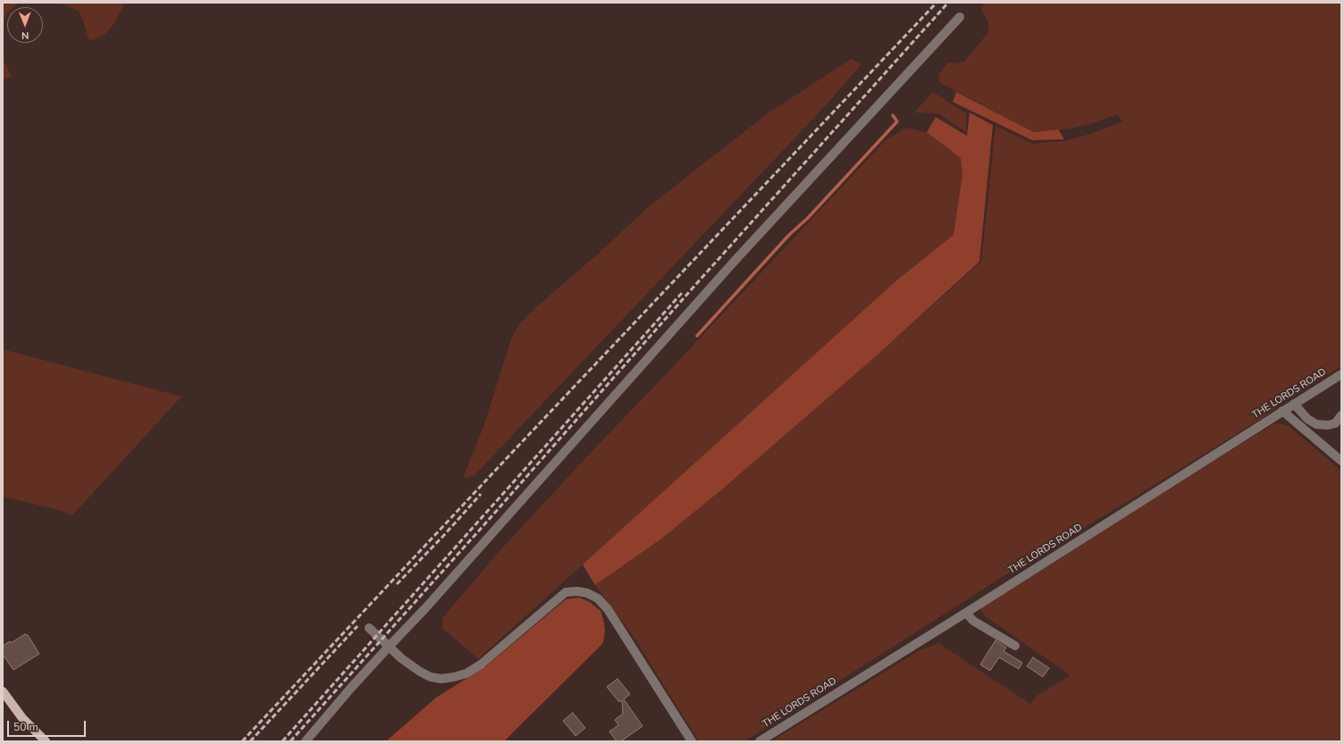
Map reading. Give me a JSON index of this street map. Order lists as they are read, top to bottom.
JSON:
{
  "streets": {
    "street": ["THE LORDS ROAD"]
  },
  "scale_bar": "50 m",
  "north": "bottom"
}
